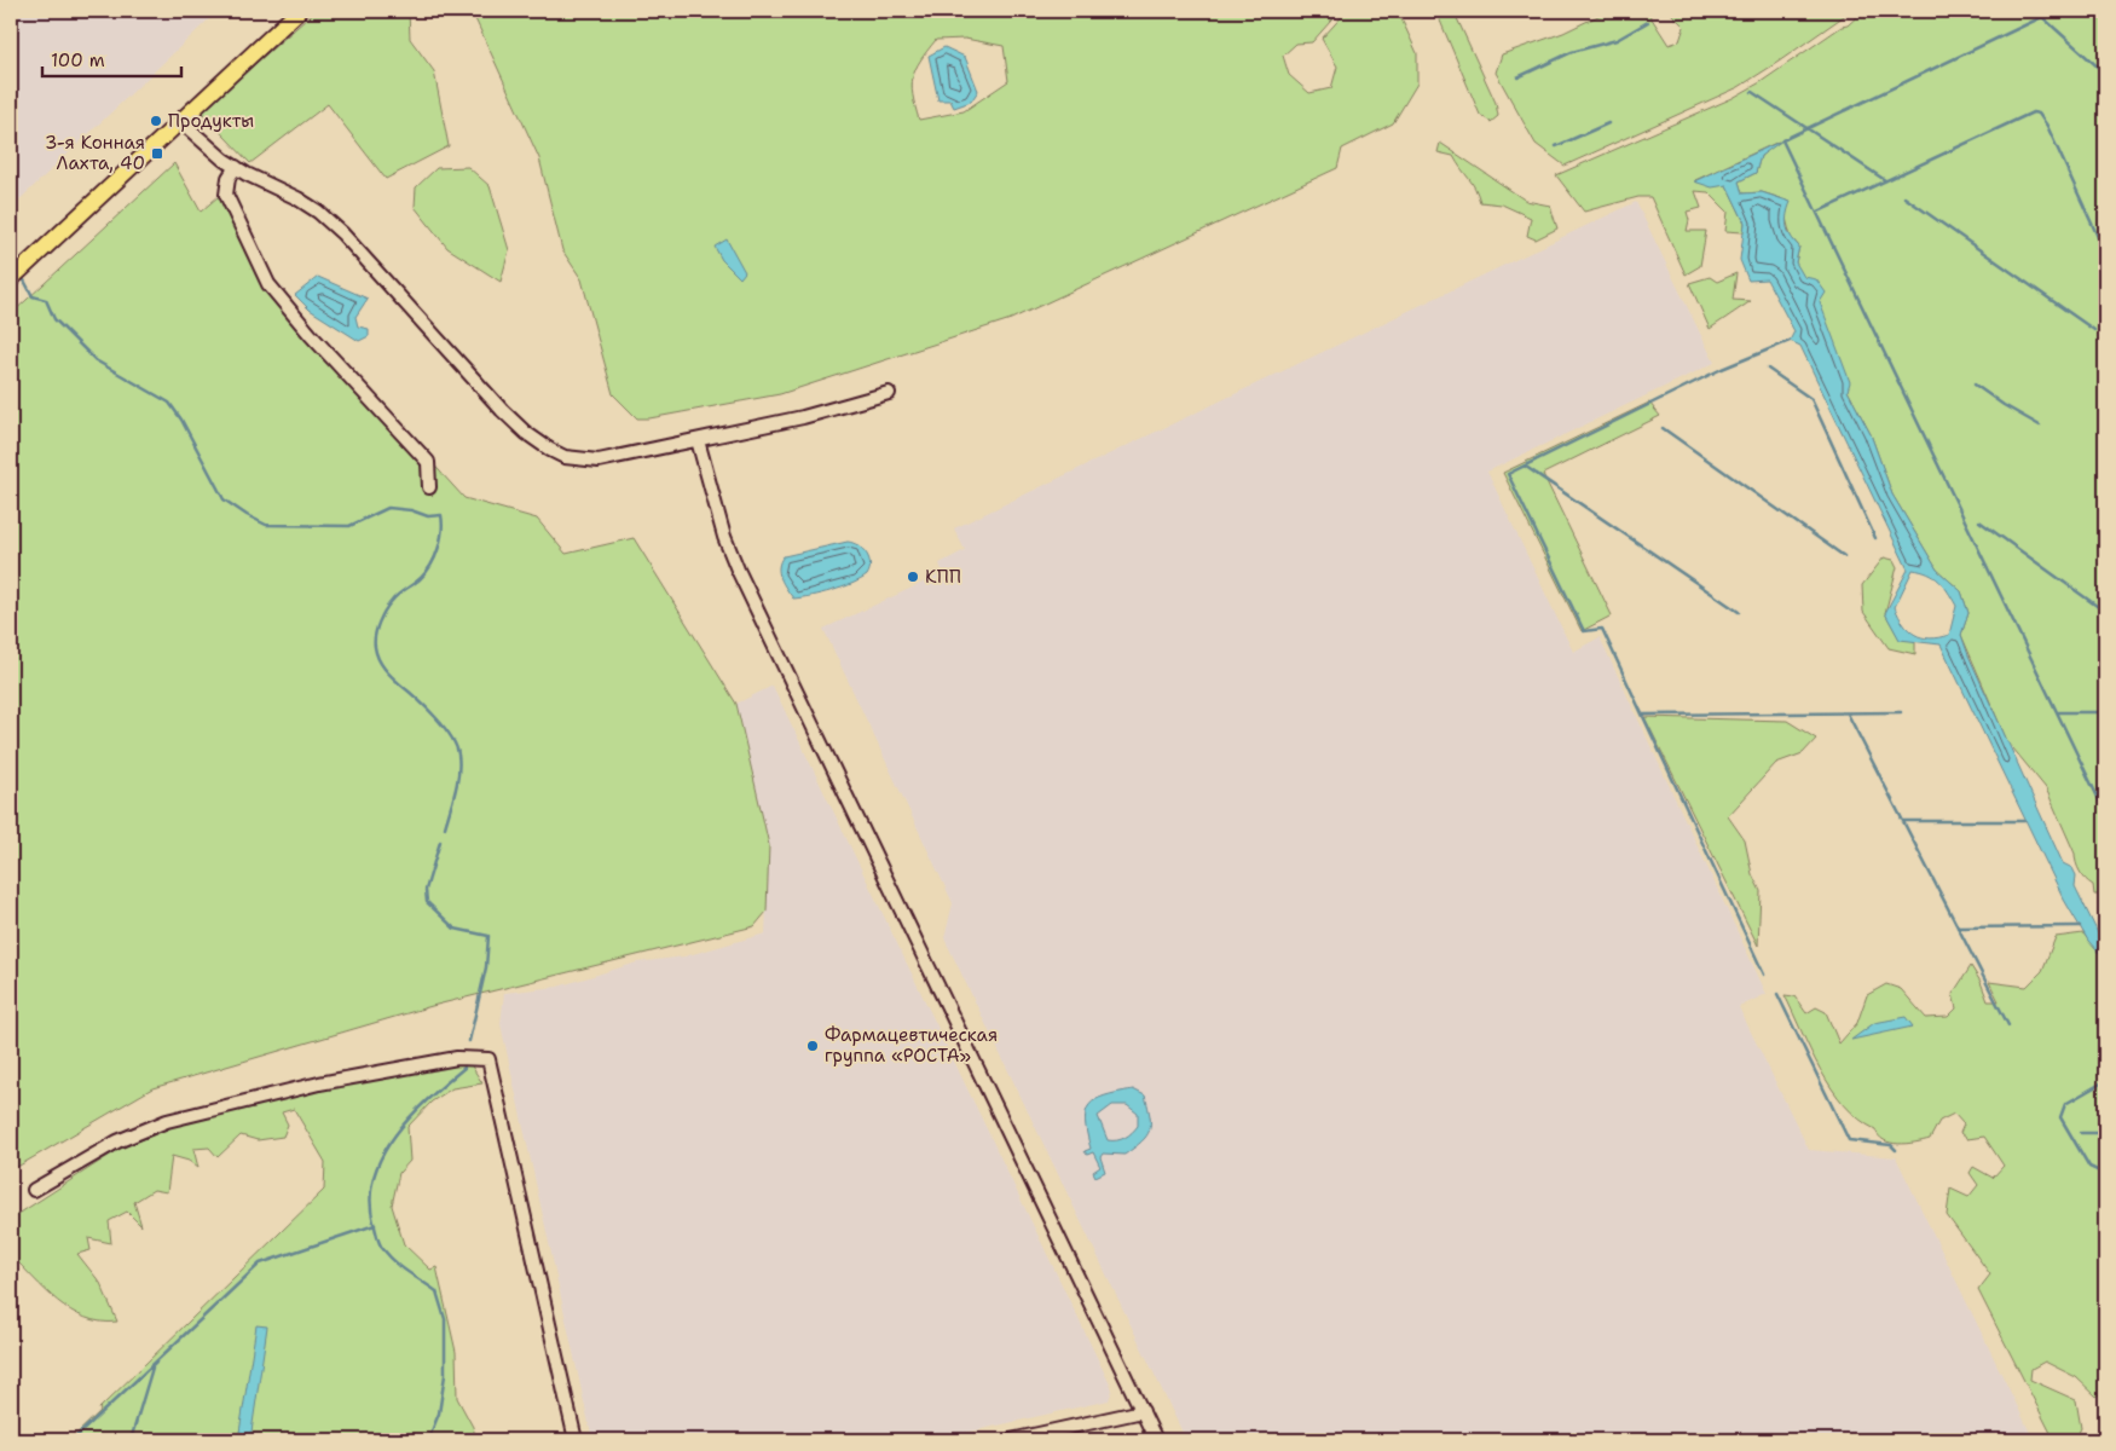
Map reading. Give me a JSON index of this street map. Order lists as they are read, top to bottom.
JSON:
{
  "places": {
    "other": ["Продукты", "КПП", "Фармацевтическая группа «РОСТА»"],
    "transit": ["3-я Конная Лахта, 40"]
  },
  "scale_bar": "100 m"
}
